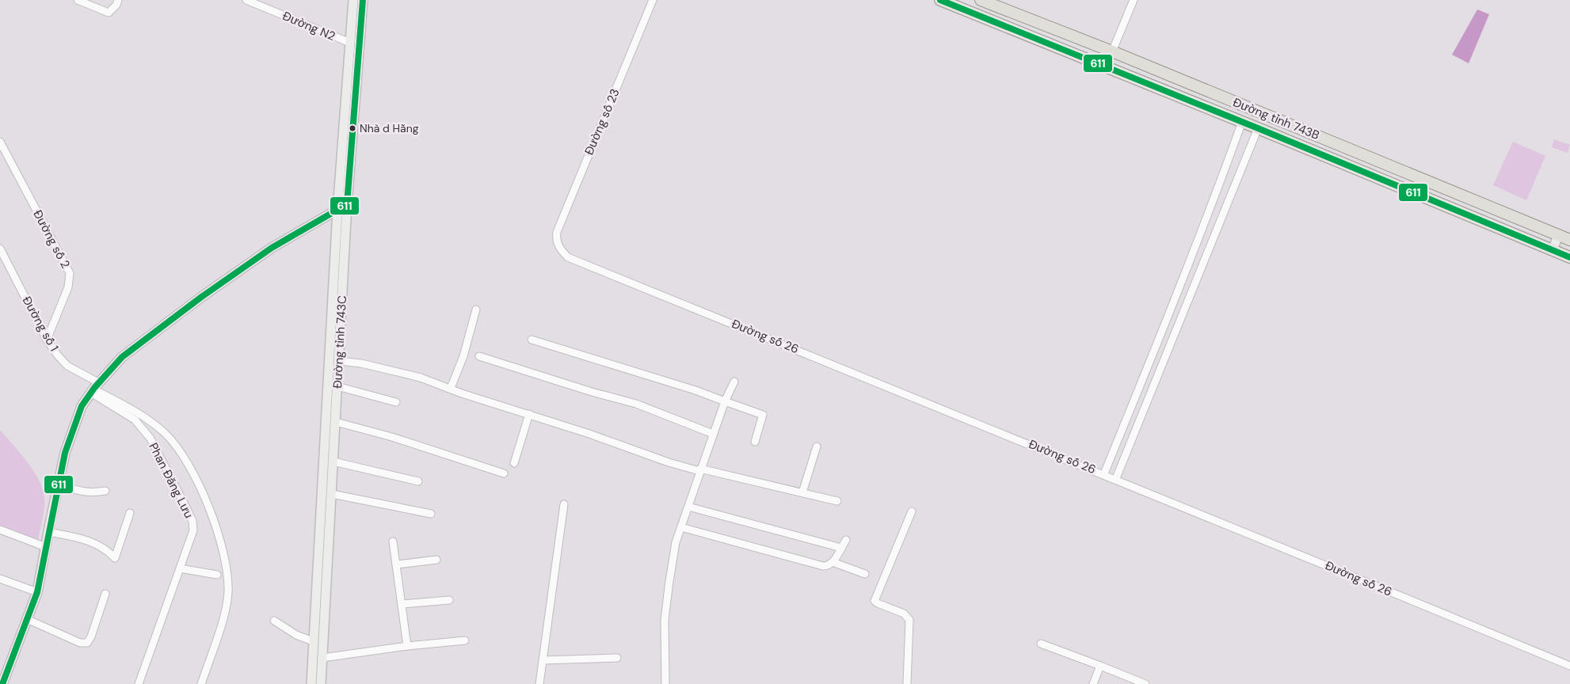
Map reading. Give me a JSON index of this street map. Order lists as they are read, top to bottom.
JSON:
{
  "streets": {
    "main road": ["Đường tỉnh 743B", "Đường tỉnh 743C"],
    "street": [
      "Đường N2",
      "Đường số 23",
      "Đường số 2",
      "Đường số 1",
      "Đường số 26",
      "Phan Đăng Lưu"
    ]
  },
  "crossings": [
    ["Đường N2", "Đường tỉnh 743C"],
    ["Đường số 23", "Đường số 26"],
    ["Đường số 2", "Đường số 1"],
    ["Đường số 1", "Phan Đăng Lưu"]
  ],
  "places": ["Nhà d Hằng"],
  "lines": ["transit line 611"]
}
